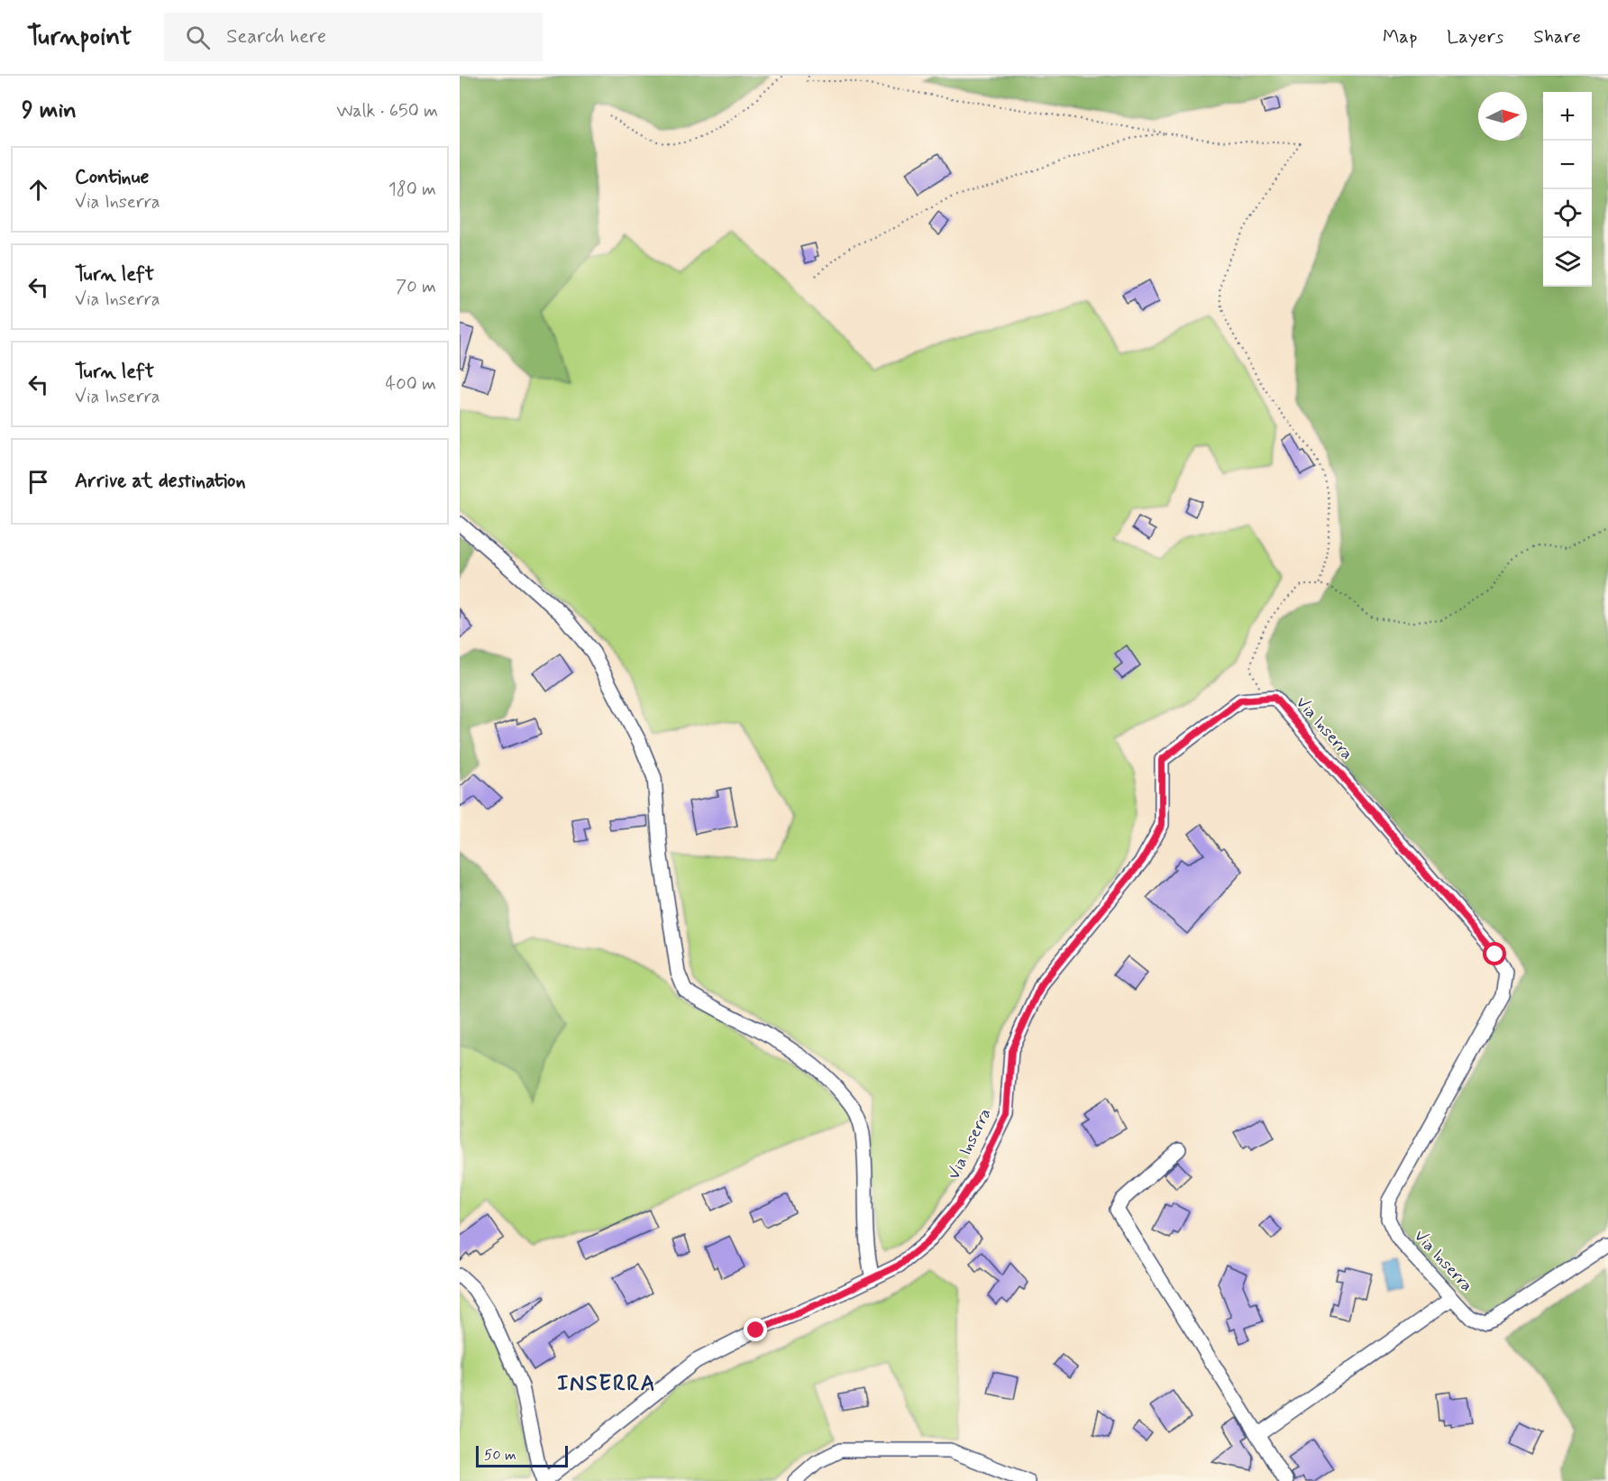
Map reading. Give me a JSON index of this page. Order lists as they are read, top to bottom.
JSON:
{
  "streets": {
    "street": ["Via Inserra"]
  },
  "districts": ["INSERRA"],
  "scale_bar": "50 m",
  "north": "right",
  "page": {
    "header": "Turnpoint",
    "search": "Search here",
    "nav": ["Map", "Layers", "Share"],
    "heading": ["9 min", "Walk · 650 m"],
    "map_buttons": ["+", "−"],
    "list": [
      ["Continue", "Via Inserra", "180 m"],
      ["Turn left", "Via Inserra", "70 m"],
      ["Turn left", "Via Inserra", "400 m"],
      "Arrive at destination"
    ],
    "scale": "50 m"
  }
}
